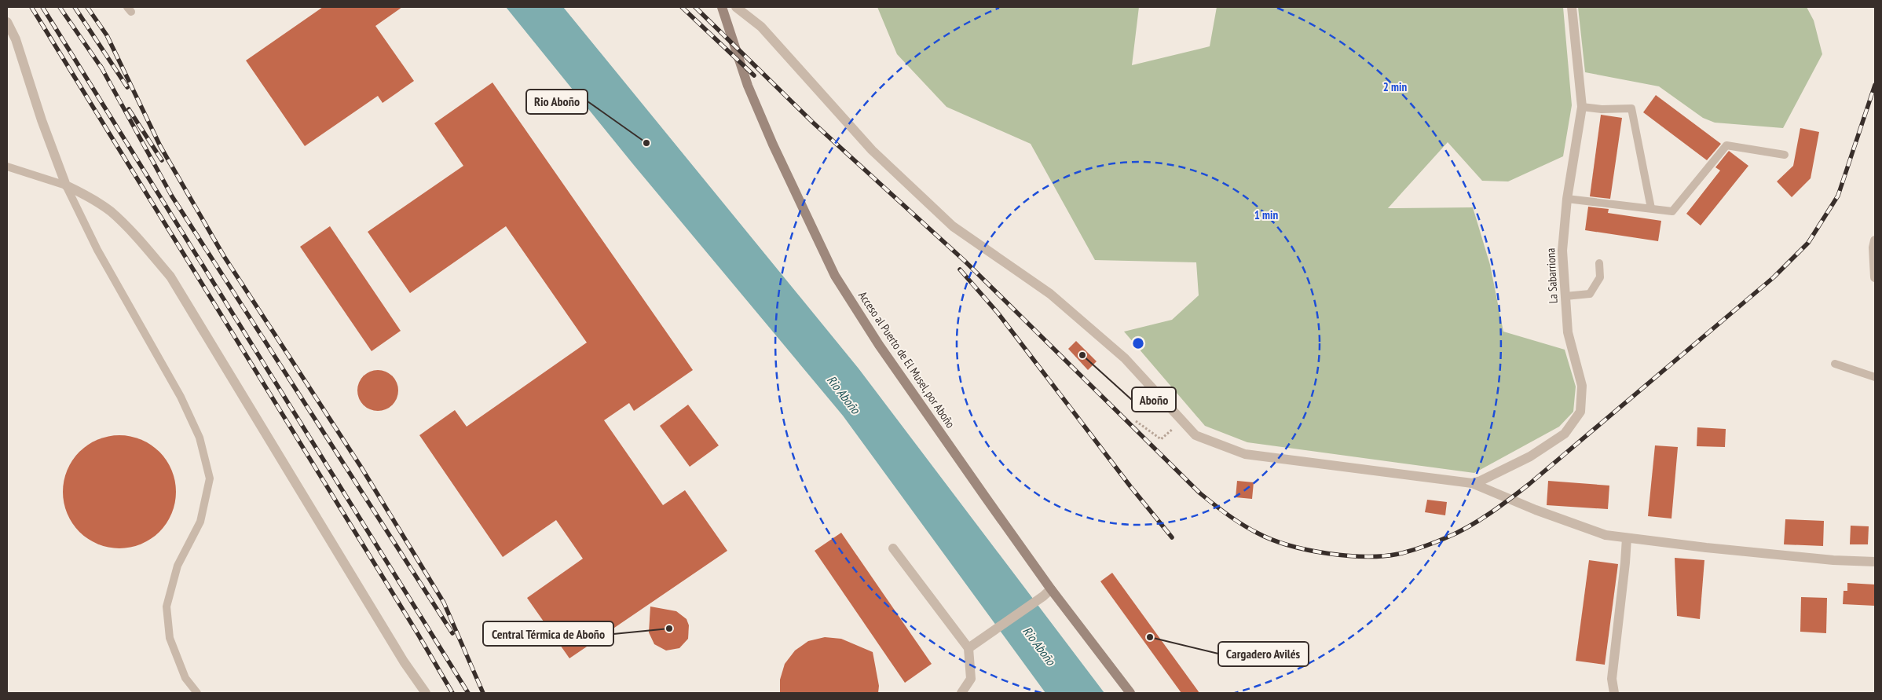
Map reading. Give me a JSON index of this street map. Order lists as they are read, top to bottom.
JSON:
{
  "streets": {
    "street": ["La Sabarriona", "Acceso al Puerto de El Musel, por Aboño"]
  },
  "water": ["Rio Aboño"],
  "places": [
    "Rio Aboño",
    "Aboño",
    "Central Térmica de Aboño",
    "Cargadero Avilés"
  ],
  "rings": ["2 min", "1 min"]
}
